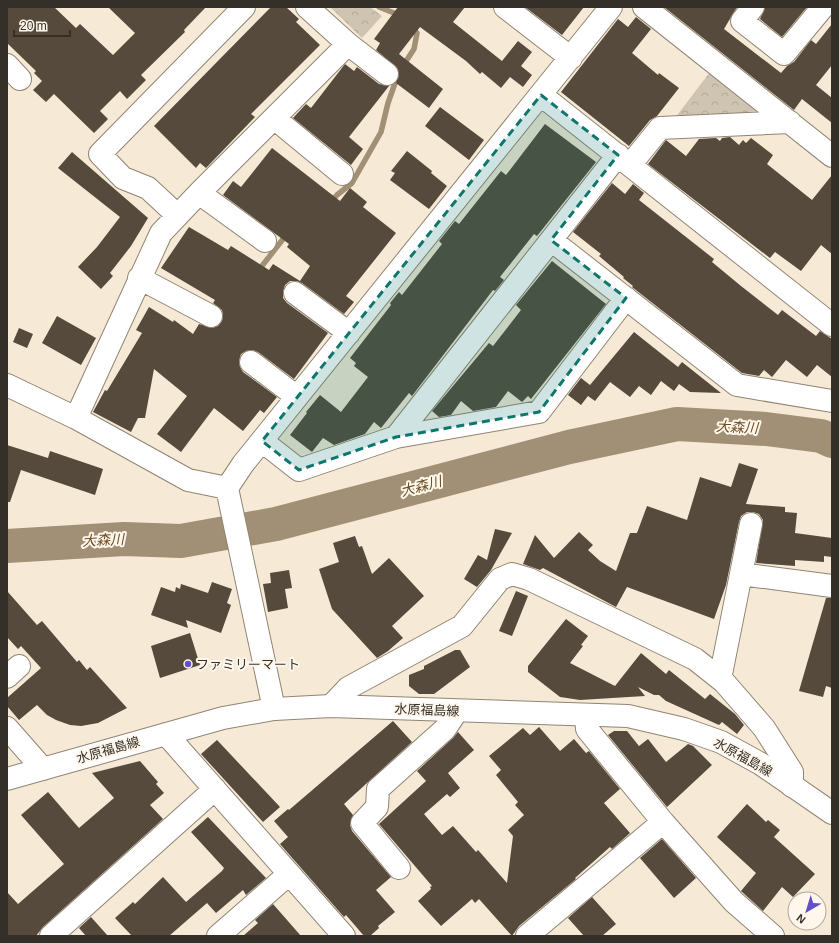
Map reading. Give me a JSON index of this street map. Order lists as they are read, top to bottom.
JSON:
{
  "streets": {
    "street": ["水原福島線"]
  },
  "water": ["大森川"],
  "places": ["ファミリーマート"],
  "scale_bar": "20 m",
  "north": "bottom left"
}
